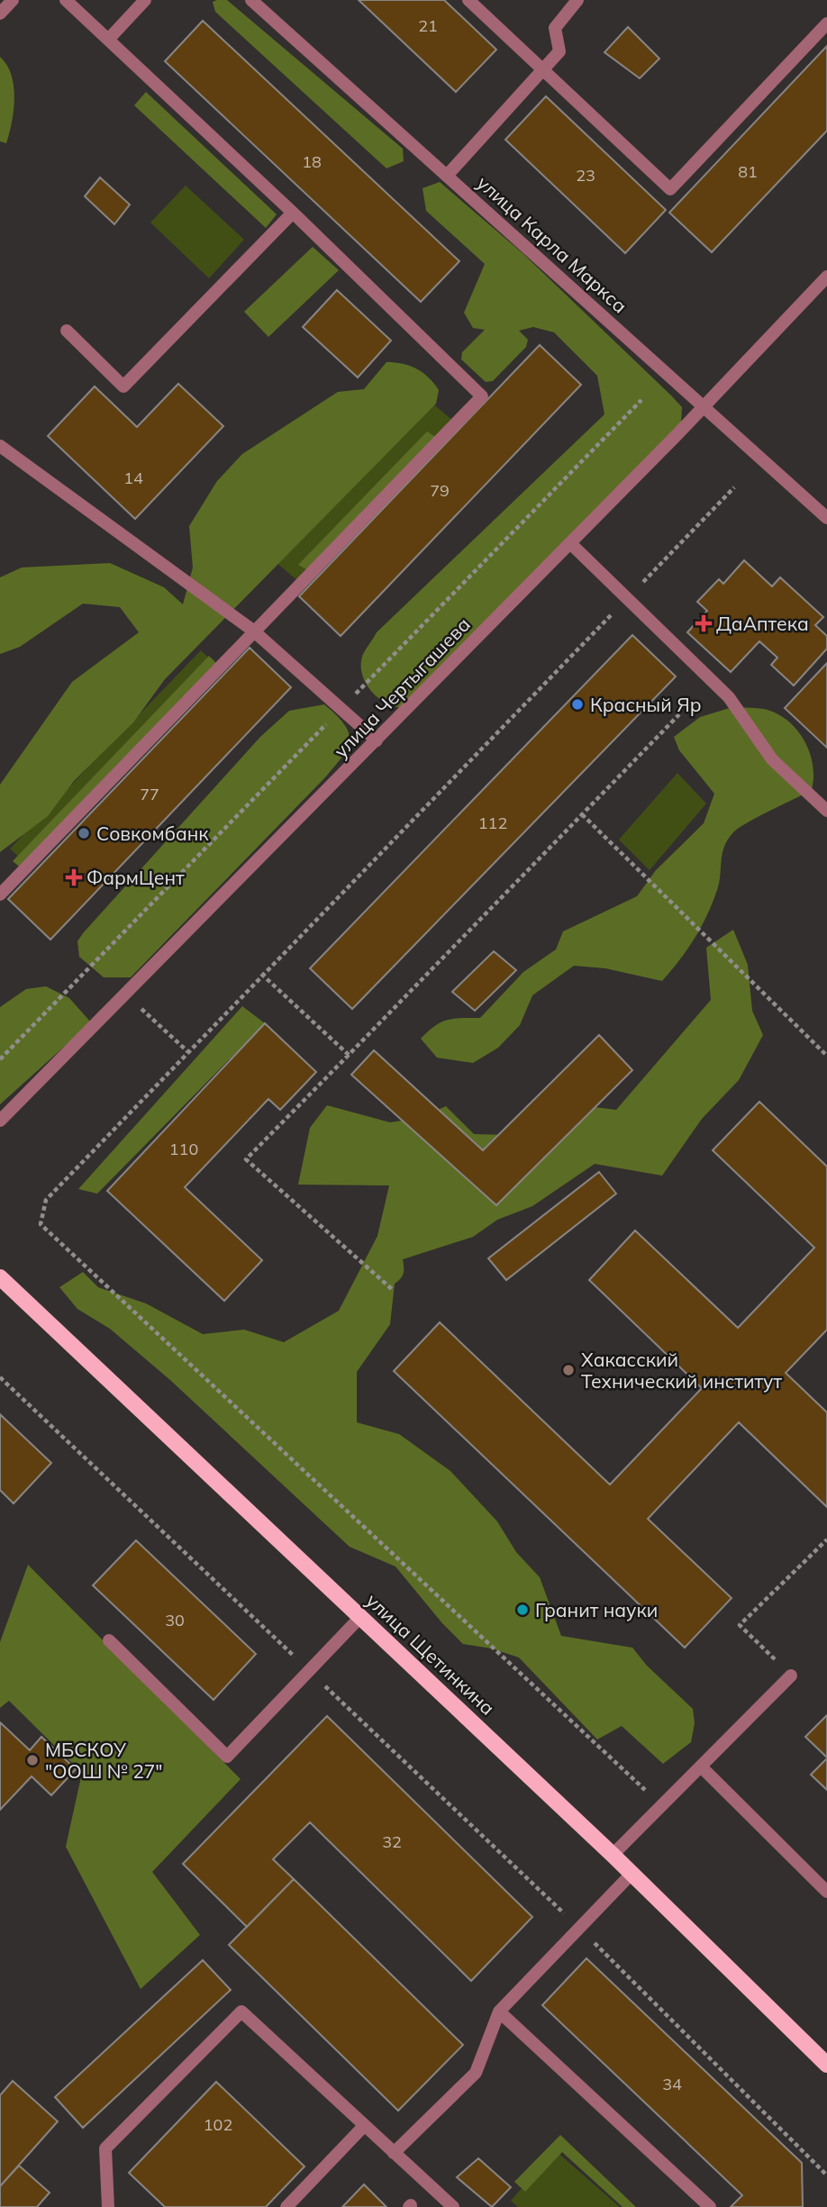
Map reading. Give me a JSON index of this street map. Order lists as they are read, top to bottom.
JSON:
{
  "streets": {
    "main road": ["улица Щетинкина"],
    "street": ["улица Карла Маркса", "улица Чертыгашева"]
  },
  "crossings": [
    ["улица Карла Маркса", "улица Чертыгашева"]
  ],
  "places": {
    "health": ["ДаАптека", "ФармЦент"],
    "other": [
      "Красный Яр",
      "Совкомбанк",
      "Хакасский Технический институт",
      "Гранит науки",
      "МБСКОУ \"ООШ № 27\""
    ]
  },
  "house_numbers": [
    "21",
    "18",
    "81",
    "23",
    "14",
    "79",
    "77",
    "112",
    "110",
    "30",
    "32",
    "34",
    "102"
  ]
}
